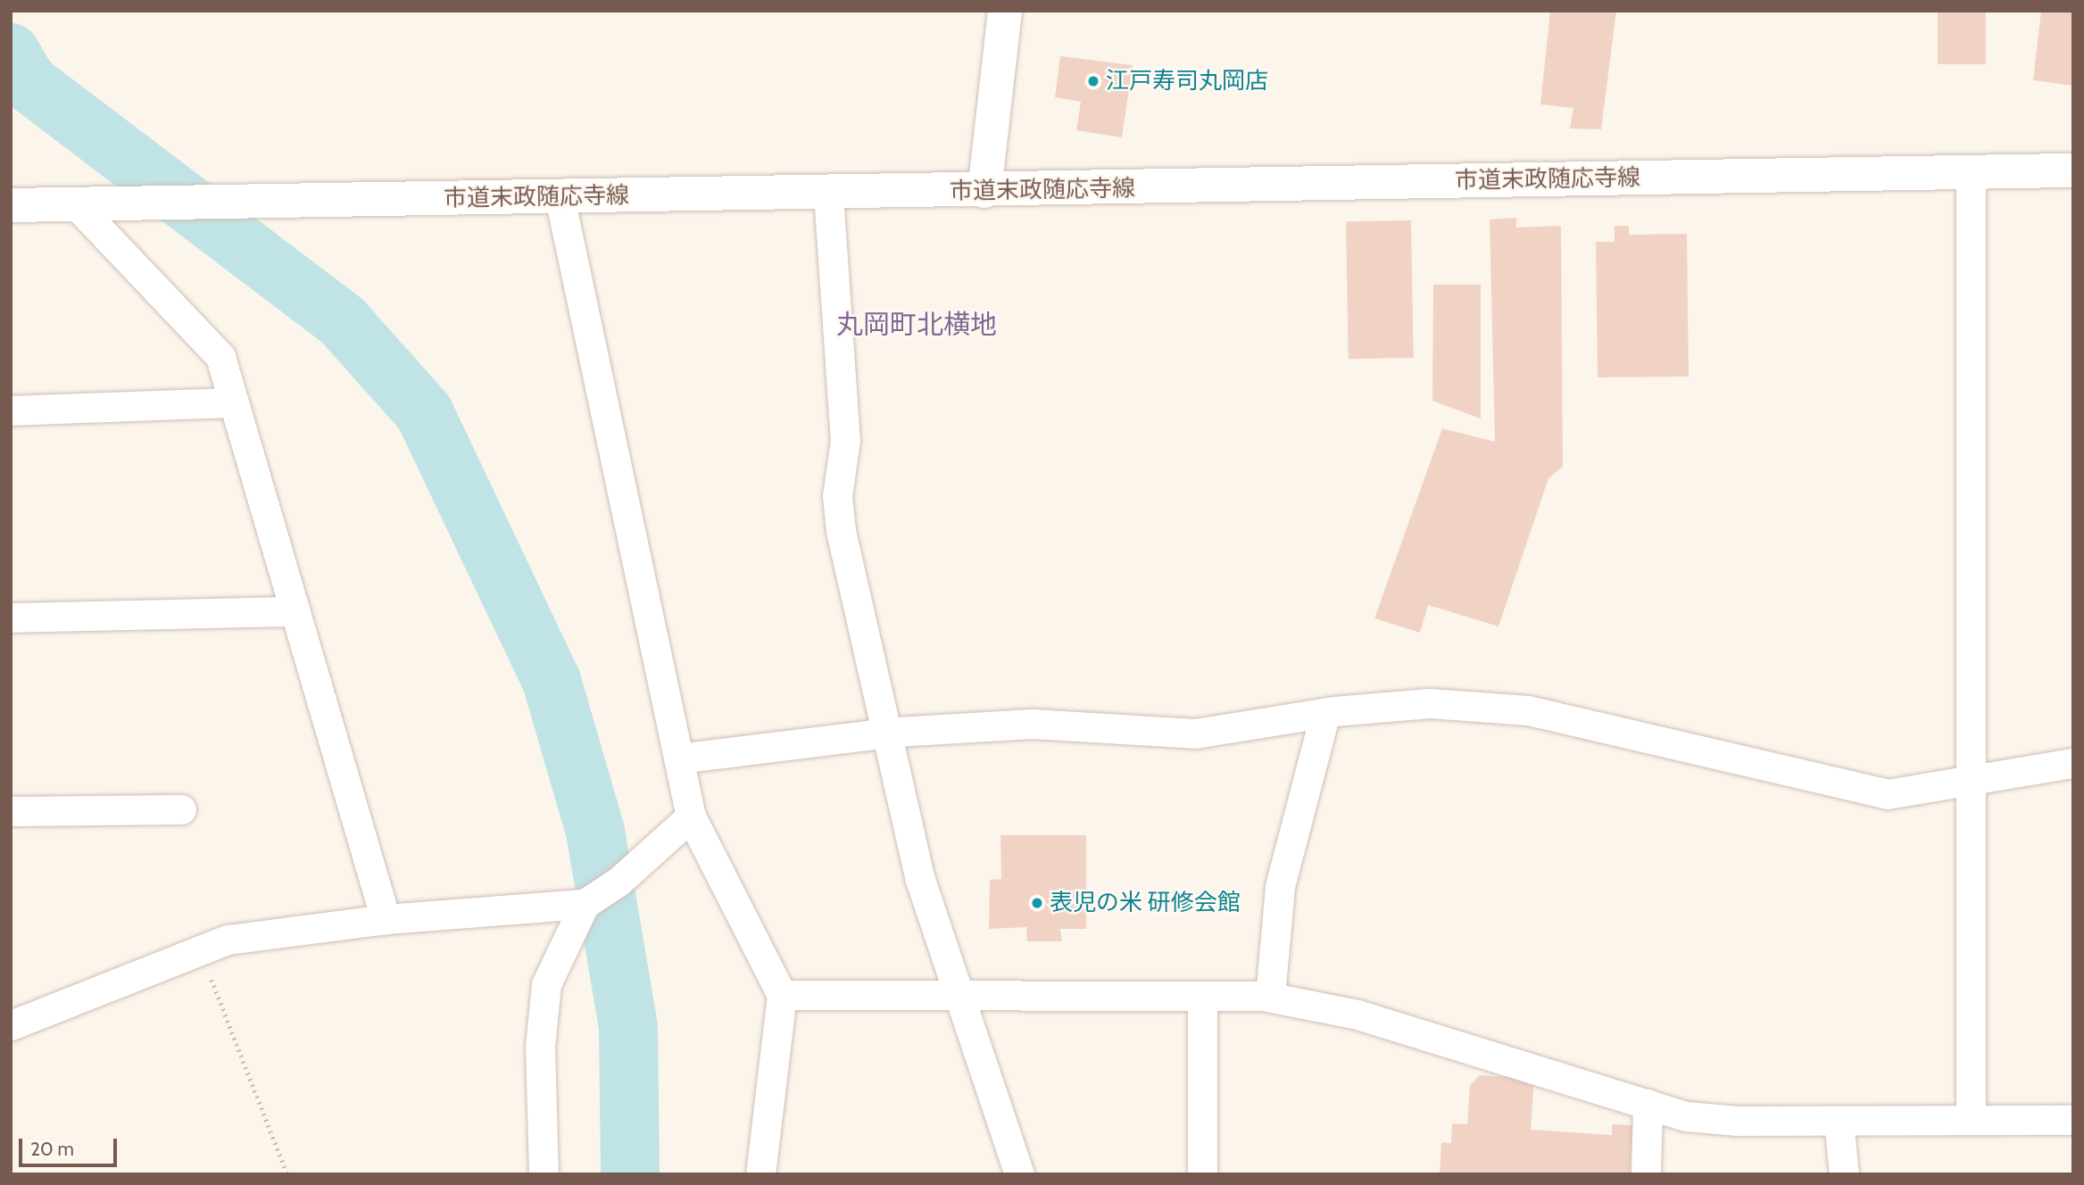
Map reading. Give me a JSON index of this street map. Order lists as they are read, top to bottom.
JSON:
{
  "streets": {
    "street": ["市道末政随応寺線"]
  },
  "districts": ["丸岡町北横地"],
  "places": ["江戸寿司丸岡店", "表児の米 研修会館"],
  "scale_bar": "20 m"
}
